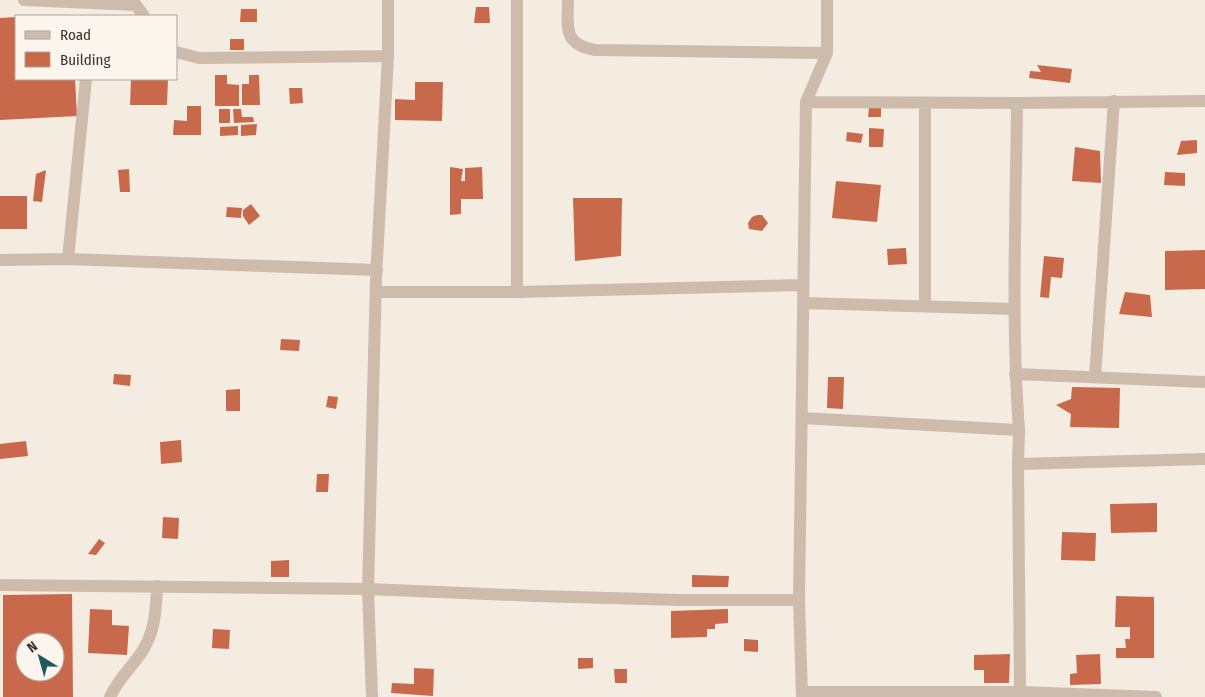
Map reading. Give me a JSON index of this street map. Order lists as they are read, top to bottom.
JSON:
{
  "legend": ["Road", "Building"],
  "north": "top left"
}
